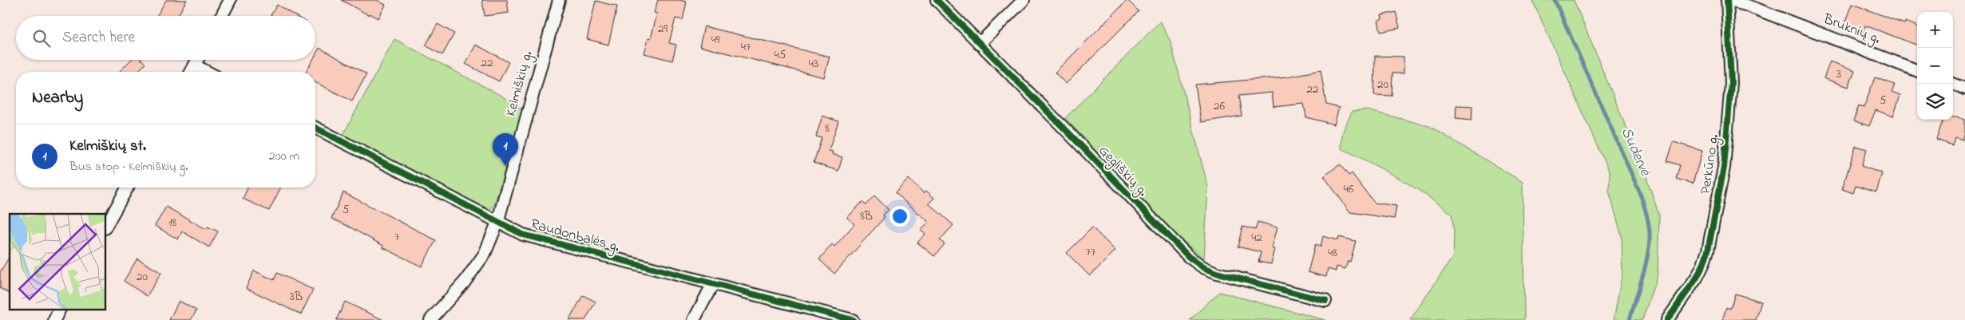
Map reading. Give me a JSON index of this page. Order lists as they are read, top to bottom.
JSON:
{
  "streets": {
    "street": [
      "Bruknių g.",
      "Kelmiškių g.",
      "Perkūno g.",
      "Gegliškių g.",
      "Raudonbalės g."
    ]
  },
  "crossings": [
    ["Bruknių g.", "Perkūno g."],
    ["Kelmiškių g.", "Raudonbalės g."]
  ],
  "water": ["Sudervė"],
  "house_numbers": [
    "29",
    "49",
    "47",
    "45",
    "22",
    "43",
    "3",
    "20",
    "22",
    "5",
    "26",
    "8",
    "46",
    "5",
    "8B",
    "18",
    "7",
    "42",
    "77",
    "48",
    "20",
    "3B"
  ],
  "page": {
    "map_buttons": ["+", "−"],
    "search": "Search here",
    "heading": "Nearby",
    "list": [
      {
        "mark": "1",
        "name": "Kelmiškių st.",
        "note": "Bus stop · Kelmiškių g.",
        "value": "200 m"
      }
    ],
    "pins": "1"
  }
}
